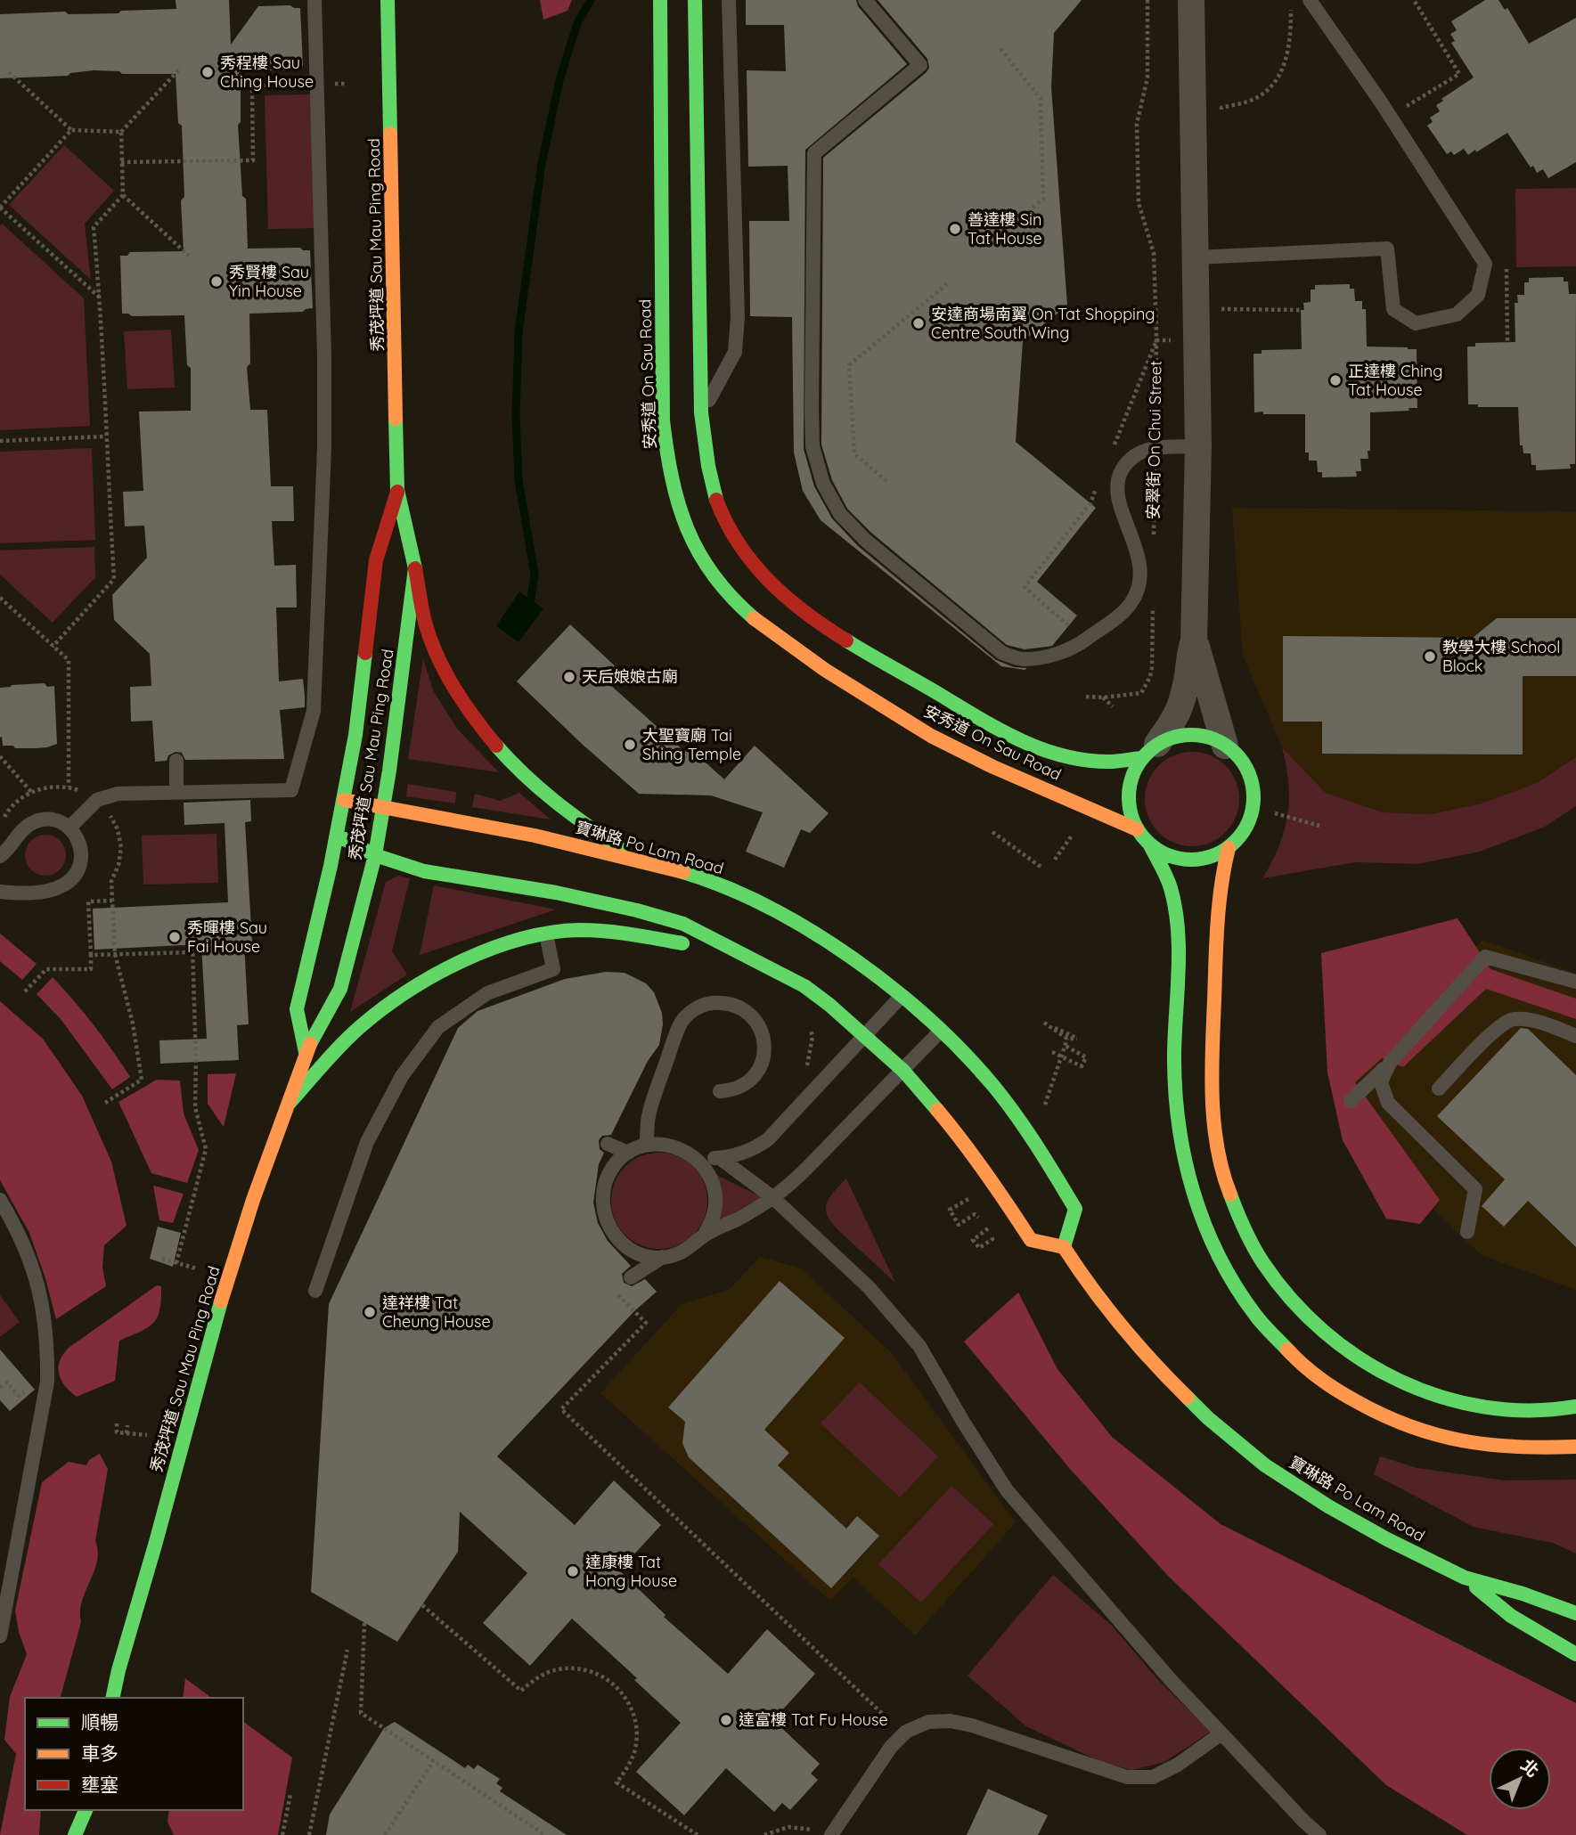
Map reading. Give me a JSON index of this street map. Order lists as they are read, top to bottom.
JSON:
{
  "streets": {
    "main road": ["秀茂坪道 Sau Mau Ping Road", "安秀道 On Sau Road", "寶琳路 Po Lam Road"],
    "path": ["安翠街 On Chui Street"]
  },
  "crossings": [
    ["秀茂坪道 Sau Mau Ping Road", "寶琳路 Po Lam Road"]
  ],
  "places": [
    "秀程樓 Sau Ching House",
    "善達樓 Sin Tat House",
    "秀賢樓 Sau Yin House",
    "安達商場南翼 On Tat Shopping Centre South Wing",
    "正達樓 Ching Tat House",
    "教學大樓 School Block",
    "天后娘娘古廟",
    "大聖寶廟 Tai Shing Temple",
    "秀暉樓 Sau Fai House",
    "達祥樓 Tat Cheung House",
    "達康樓 Tat Hong House",
    "達富樓 Tat Fu House"
  ],
  "legend": ["順暢", "車多", "壅塞"],
  "north": "top right"
}
